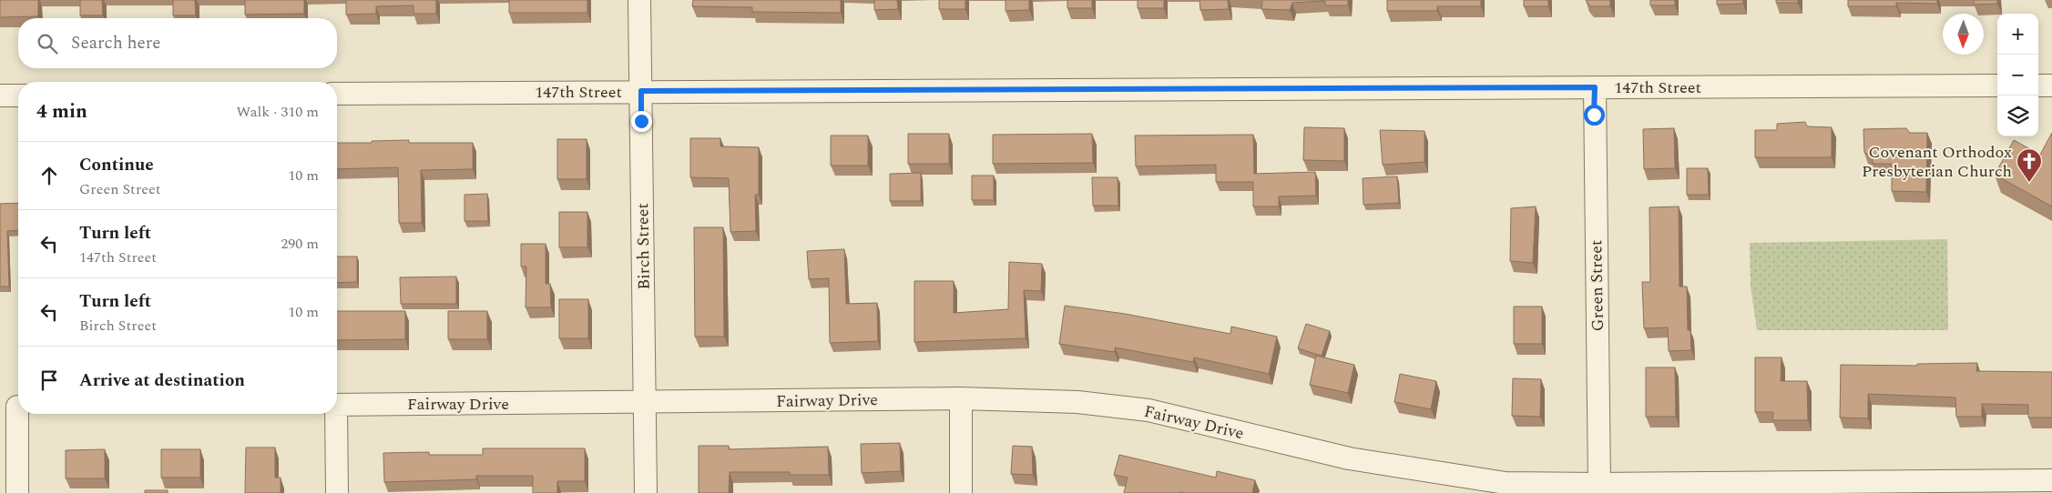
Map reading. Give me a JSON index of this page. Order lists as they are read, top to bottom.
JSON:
{
  "streets": {
    "street": [
      "147th Street",
      "Birch Street",
      "Green Street",
      "Fairway Drive"
    ]
  },
  "crossings": [
    ["147th Street", "Birch Street"],
    ["147th Street", "Green Street"],
    ["Birch Street", "Fairway Drive"],
    ["Green Street", "Fairway Drive"]
  ],
  "places": {
    "church": ["Covenant Orthodox Presbyterian Church"]
  },
  "north": "bottom",
  "page": {
    "map_buttons": ["+", "−"],
    "search": "Search here",
    "heading": ["4 min", "Walk · 310 m"],
    "list": [
      ["Continue", "Green Street", "10 m"],
      ["Turn left", "147th Street", "290 m"],
      ["Turn left", "Birch Street", "10 m"],
      "Arrive at destination"
    ]
  }
}
